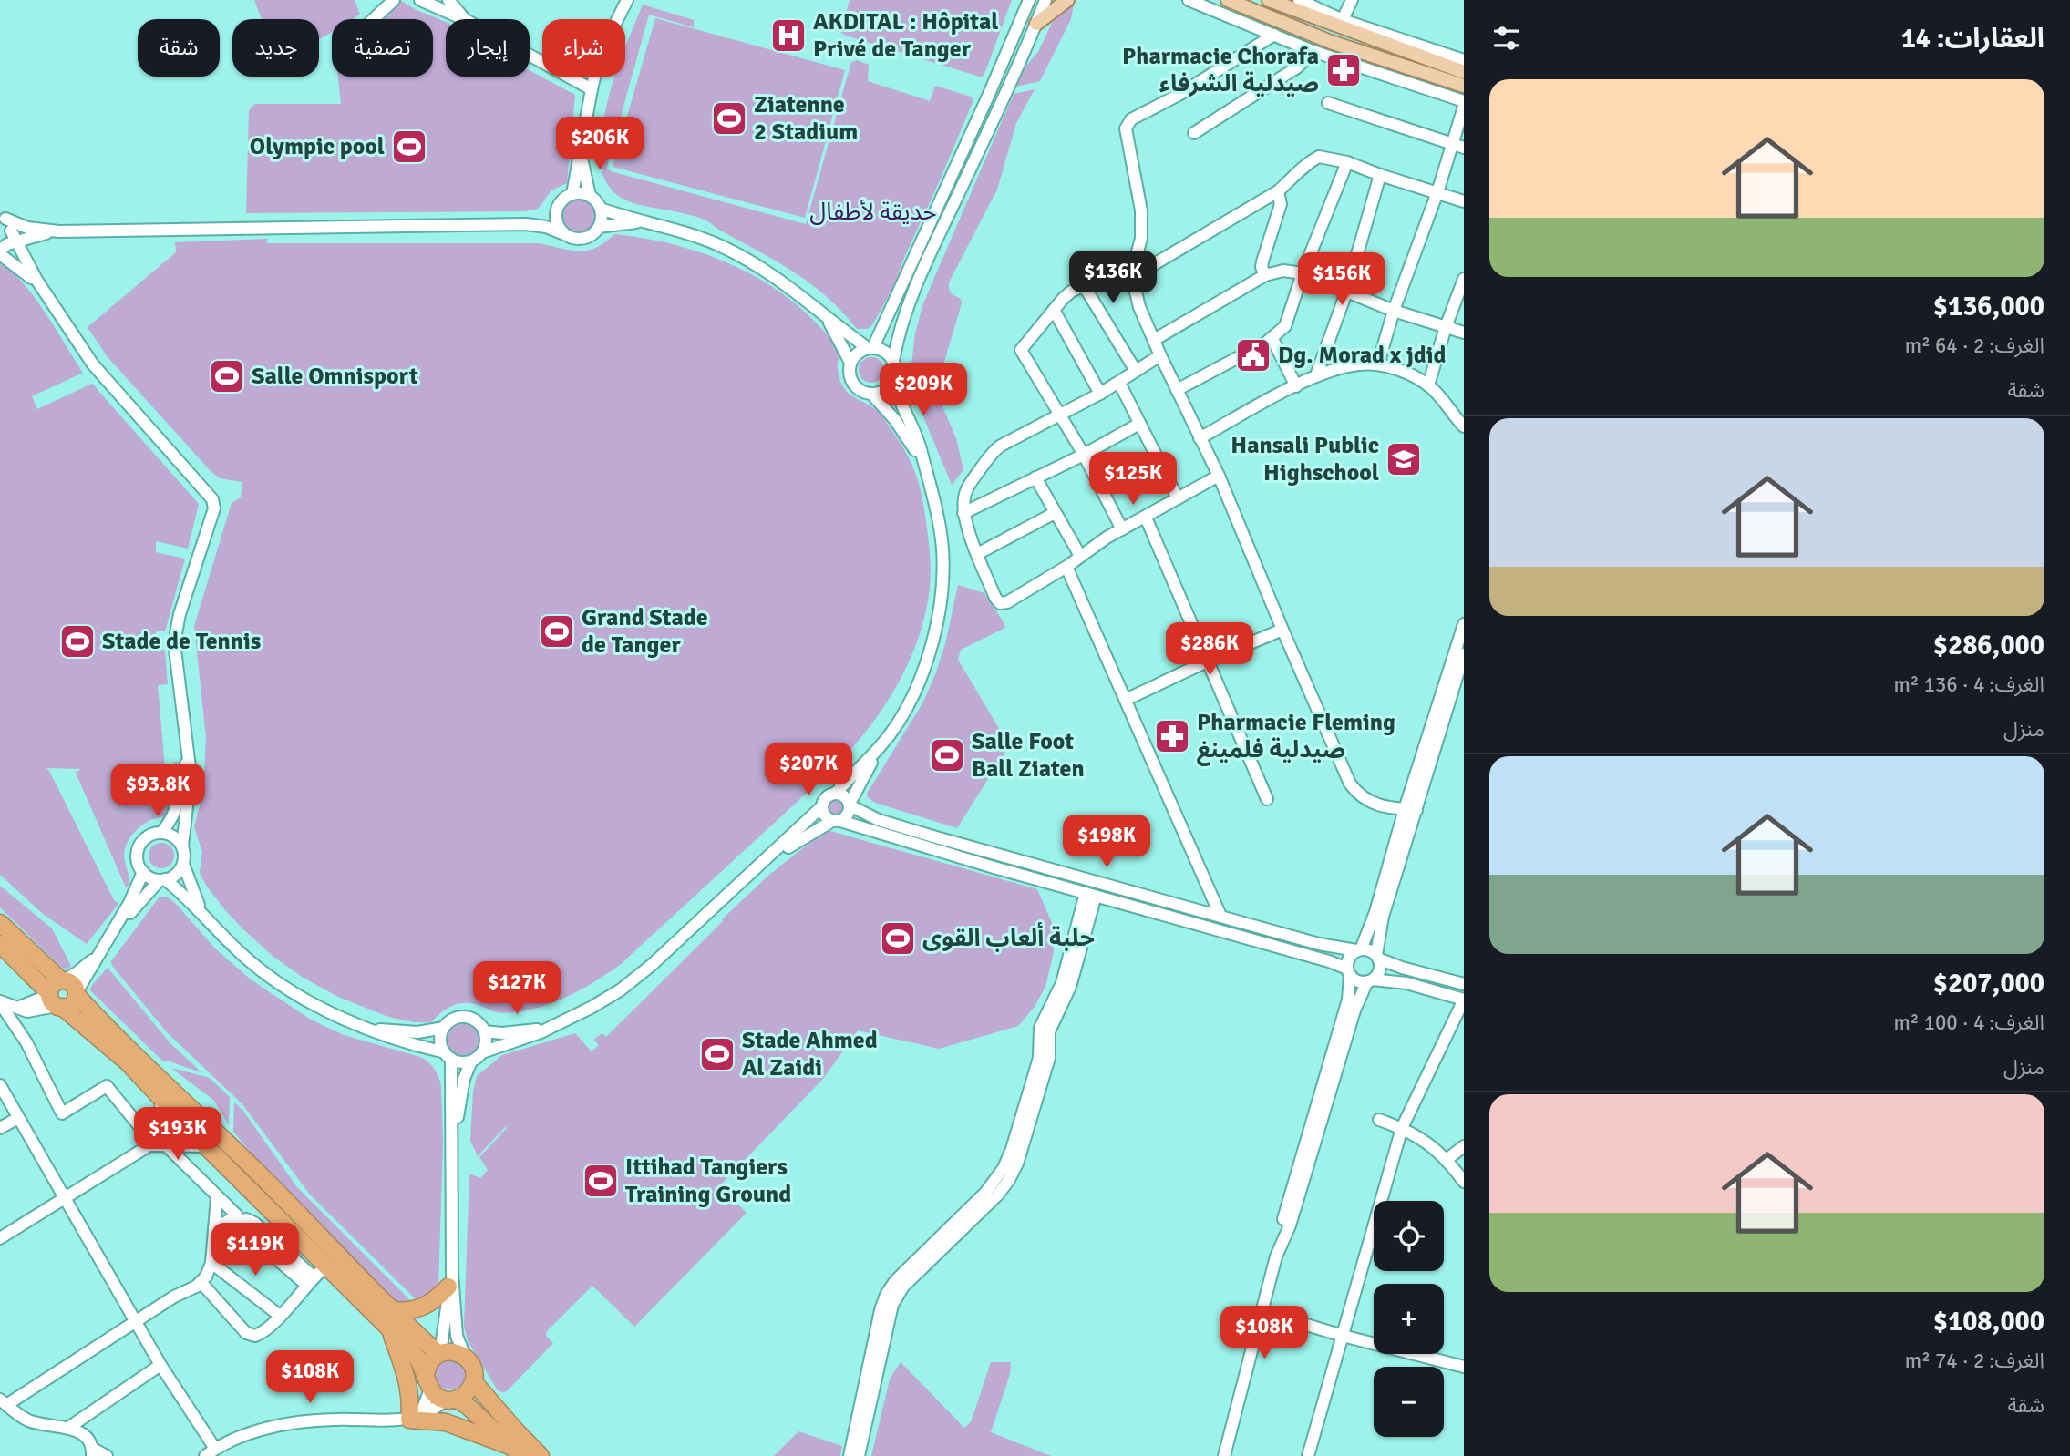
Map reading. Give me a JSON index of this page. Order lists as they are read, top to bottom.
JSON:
{
  "parks": ["حديقة لأطفال"],
  "places": {
    "hospital": ["AKDITAL : Hôpital Privé de Tanger"],
    "pharmacy": ["Pharmacie Chorafa صيدلية الشرفاء", "Pharmacie Fleming صيدلية فلمينغ"],
    "sports": [
      "Ziatenne 2 Stadium",
      "Olympic pool",
      "Salle Omnisport",
      "Grand Stade de Tanger",
      "Stade de Tennis",
      "Salle Foot Ball Ziaten",
      "حلبة ألعاب القوى",
      "Stade Ahmed Al Zaidi",
      "Ittihad Tangiers Training Ground"
    ],
    "public building": ["Dg. Morad x jdid"],
    "school or university": ["Hansali Public Highschool"]
  },
  "page": {
    "heading": "العقارات: 14",
    "chip": [
      "شراء",
      "إيجار",
      "تصفية",
      "جديد",
      "شقة"
    ],
    "list": [
      {
        "name": "$136,000",
        "note": "الغرف: 2 · 64 m² · شقة"
      },
      {
        "name": "$286,000",
        "note": "الغرف: 4 · 136 m² · منزل"
      },
      {
        "name": "$207,000",
        "note": "الغرف: 4 · 100 m² · منزل"
      },
      {
        "name": "$108,000",
        "note": "الغرف: 2 · 74 m² · شقة"
      }
    ],
    "price": [
      "$206K",
      "$136K",
      "$156K",
      "$209K",
      "$125K",
      "$286K",
      "$207K",
      "$93.8K",
      "$198K",
      "$127K",
      "$193K",
      "$119K",
      "$108K",
      "$108K"
    ],
    "map_buttons": ["+", "−"]
  }
}
